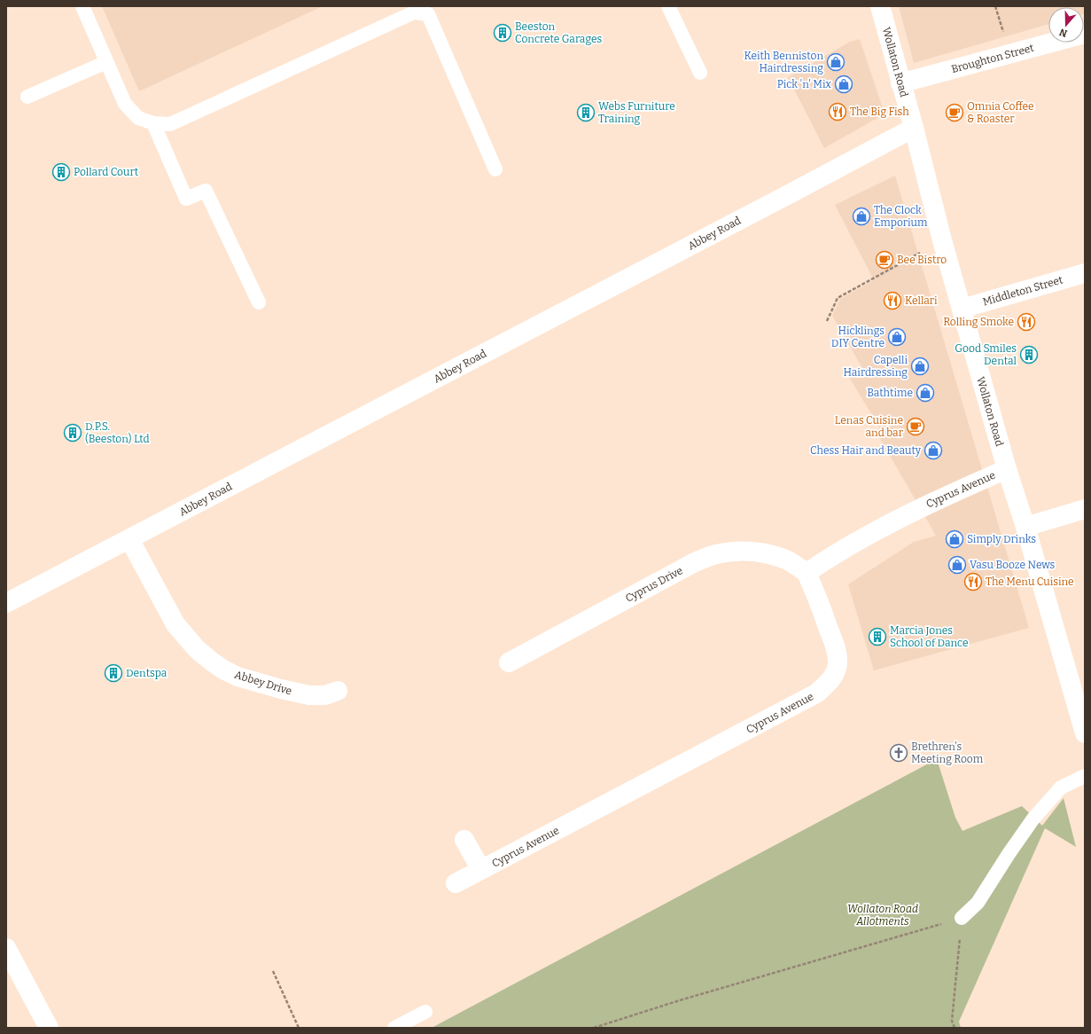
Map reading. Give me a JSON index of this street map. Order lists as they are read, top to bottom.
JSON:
{
  "streets": {
    "street": [
      "Broughton Street",
      "Wollaton Road",
      "Abbey Road",
      "Middleton Street",
      "Cyprus Avenue",
      "Cyprus Drive",
      "Abbey Drive"
    ]
  },
  "crossings": [
    ["Broughton Street", "Wollaton Road"],
    ["Wollaton Road", "Abbey Road"],
    ["Wollaton Road", "Middleton Street"],
    ["Wollaton Road", "Cyprus Avenue"],
    ["Abbey Road", "Abbey Drive"],
    ["Cyprus Avenue", "Cyprus Drive"]
  ],
  "parks": ["Wollaton Road Allotments"],
  "places": {
    "building": [
      "Beeston Concrete Garages",
      "Webs Furniture Training",
      "Pollard Court",
      "Good Smiles Dental",
      "D.P.S. (Beeston) Ltd",
      "Marcia Jones School of Dance",
      "Dentspa"
    ],
    "shop": [
      "Keith Benniston Hairdressing",
      "Pick 'n' Mix",
      "The Clock Emporium",
      "Hicklings DIY Centre",
      "Capelli Hairdressing",
      "Bathtime",
      "Chess Hair and Beauty",
      "Simply Drinks",
      "Vasu Booze News"
    ],
    "restaurant": [
      "The Big Fish",
      "Kellari",
      "Rolling Smoke",
      "The Menu Cuisine"
    ],
    "cafe": ["Omnia Coffee & Roaster", "Bee Bistro", "Lenas Cuisine and bar"],
    "church": ["Brethren's Meeting Room"]
  },
  "north": "bottom"
}
